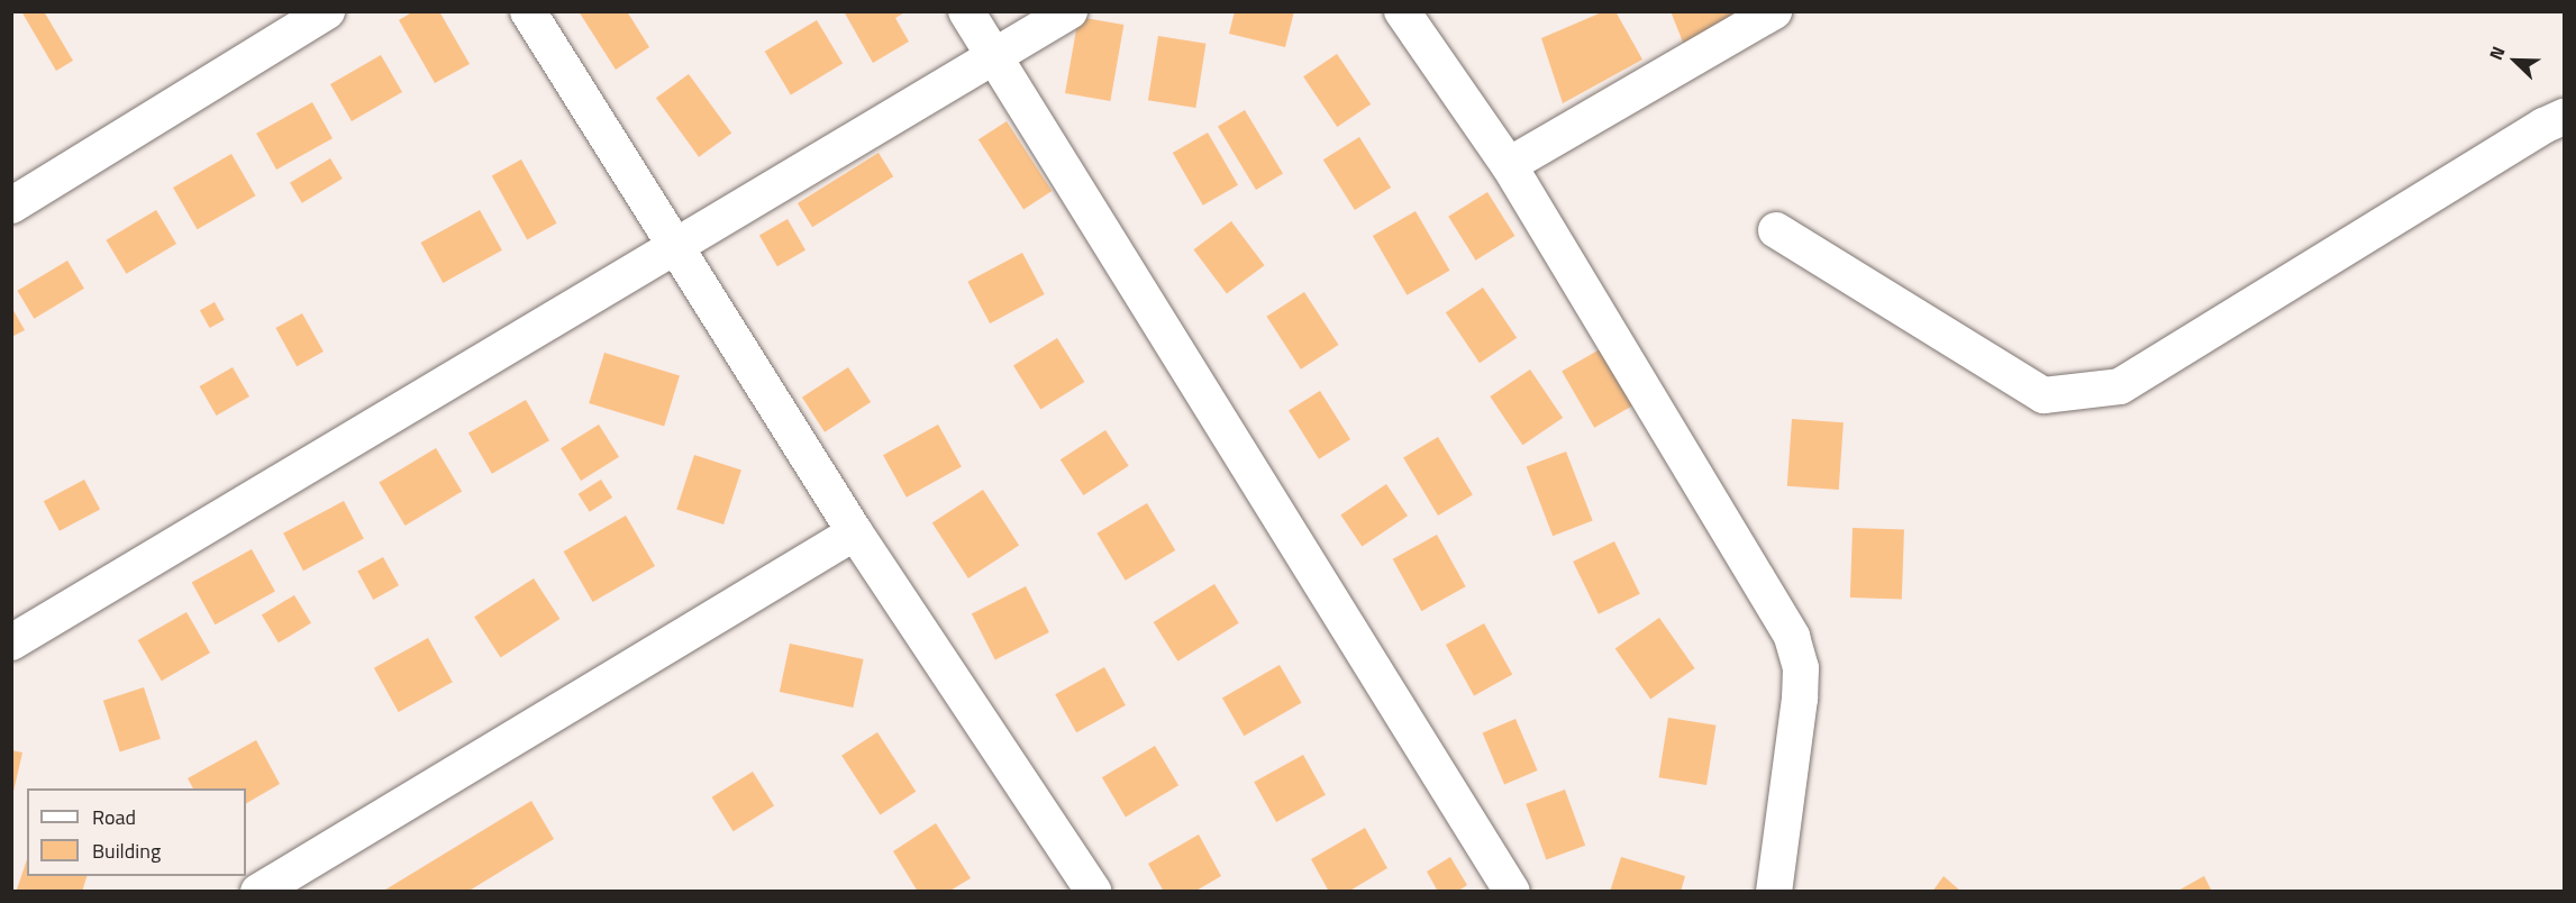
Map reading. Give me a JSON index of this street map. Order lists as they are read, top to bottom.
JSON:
{
  "legend": ["Road", "Building"],
  "north": "top left"
}
